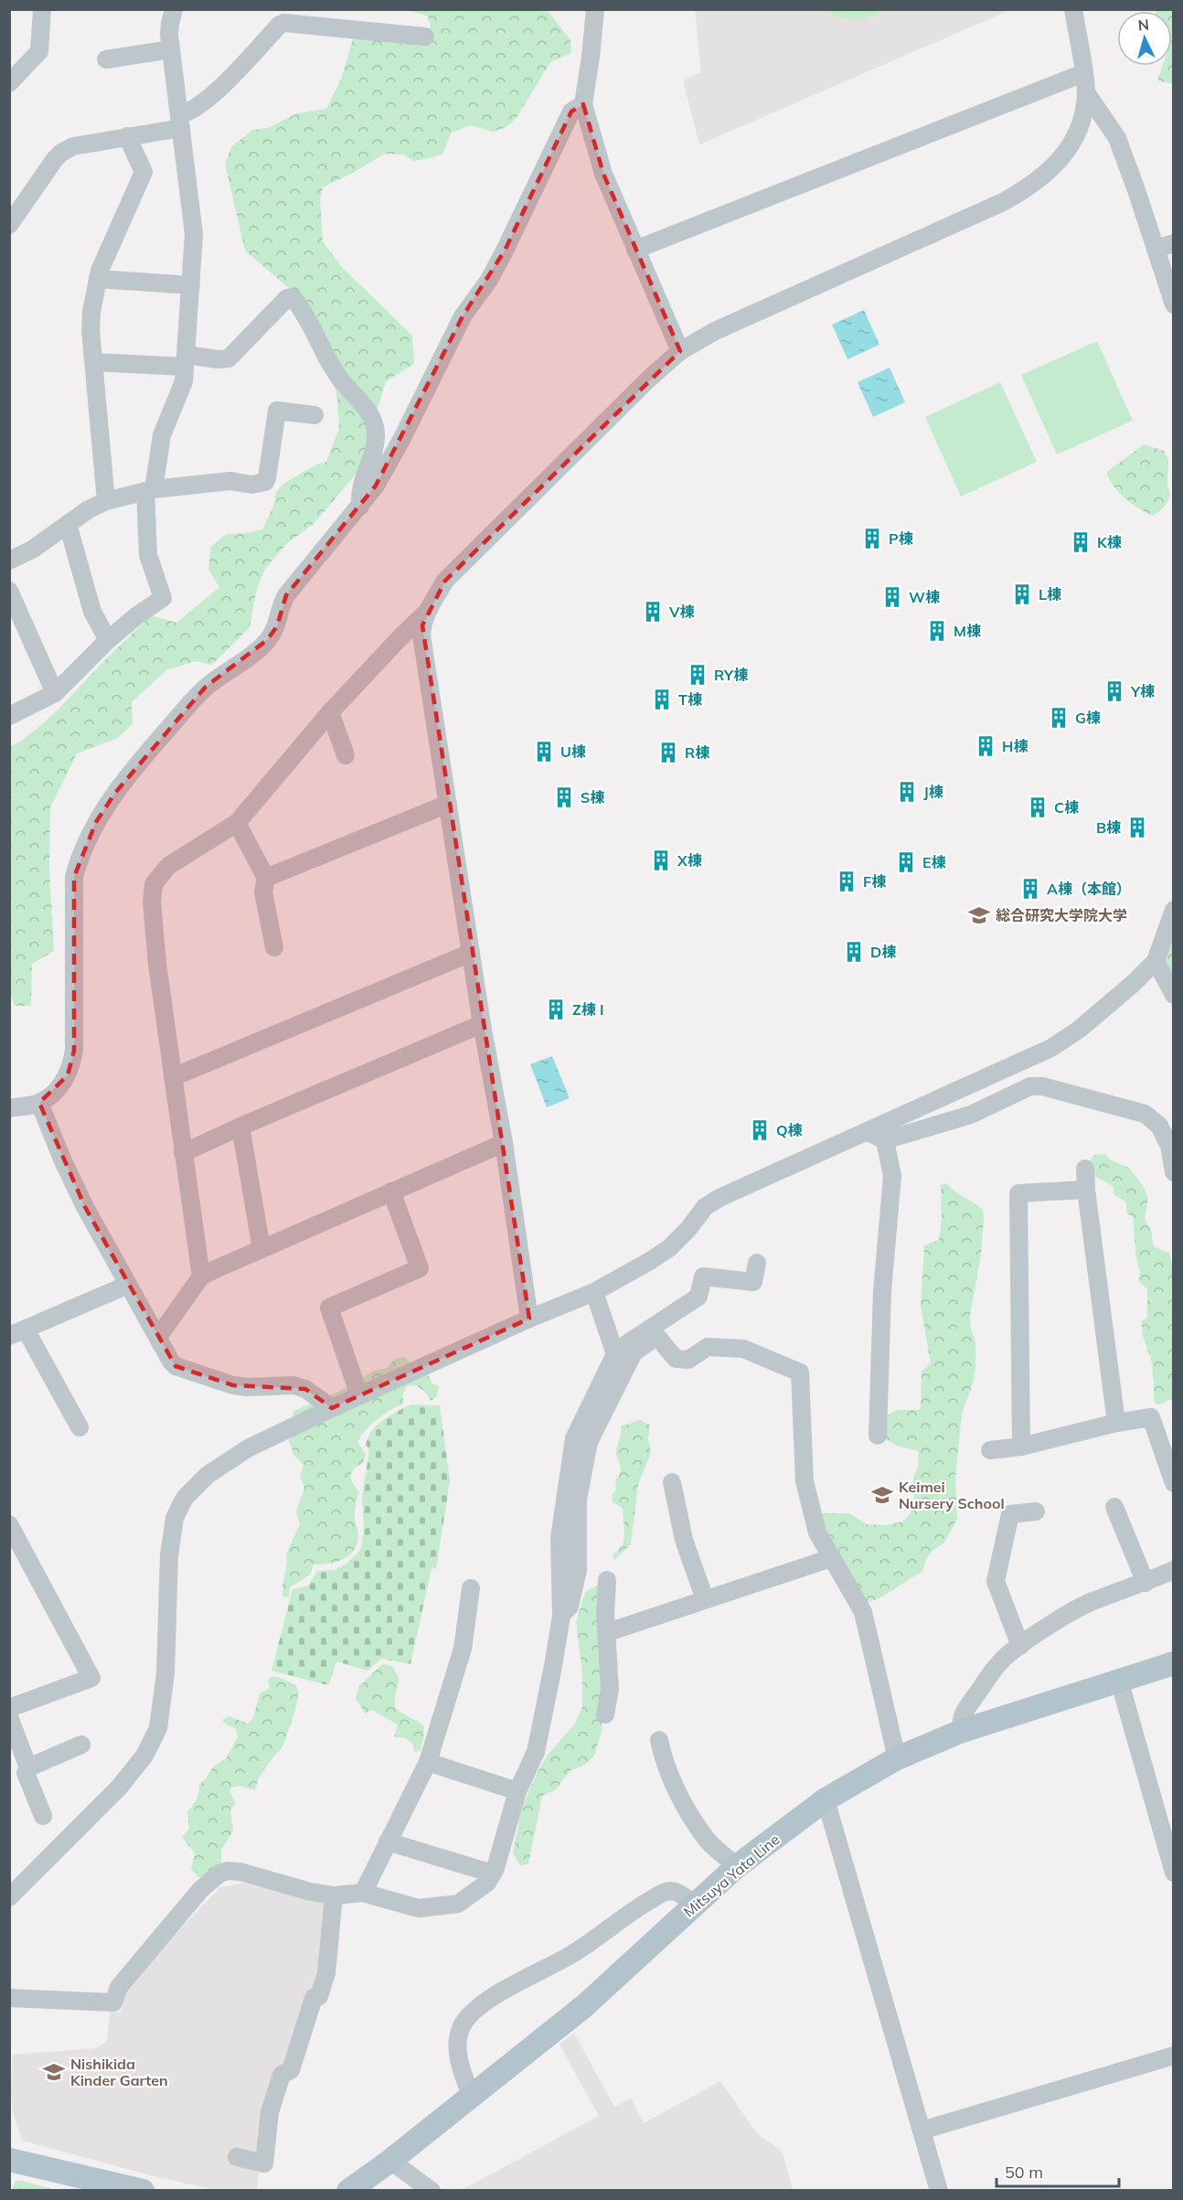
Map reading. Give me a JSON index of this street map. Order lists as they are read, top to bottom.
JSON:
{
  "streets": {
    "main road": ["Mitsuya Yata Line"]
  },
  "places": {
    "building": [
      "P棟",
      "K棟",
      "L棟",
      "W棟",
      "V棟",
      "M棟",
      "RY棟",
      "Y棟",
      "T棟",
      "G棟",
      "H棟",
      "U棟",
      "R棟",
      "J棟",
      "S棟",
      "C棟",
      "B棟",
      "X棟",
      "E棟",
      "F棟",
      "A棟（本館）",
      "D棟",
      "Z棟 I",
      "Q棟"
    ],
    "school or university": ["総合研究大学院大学", "Keimei Nursery School", "Nishikida Kinder Garten"]
  },
  "scale_bar": "50 m",
  "north": "top"
}
